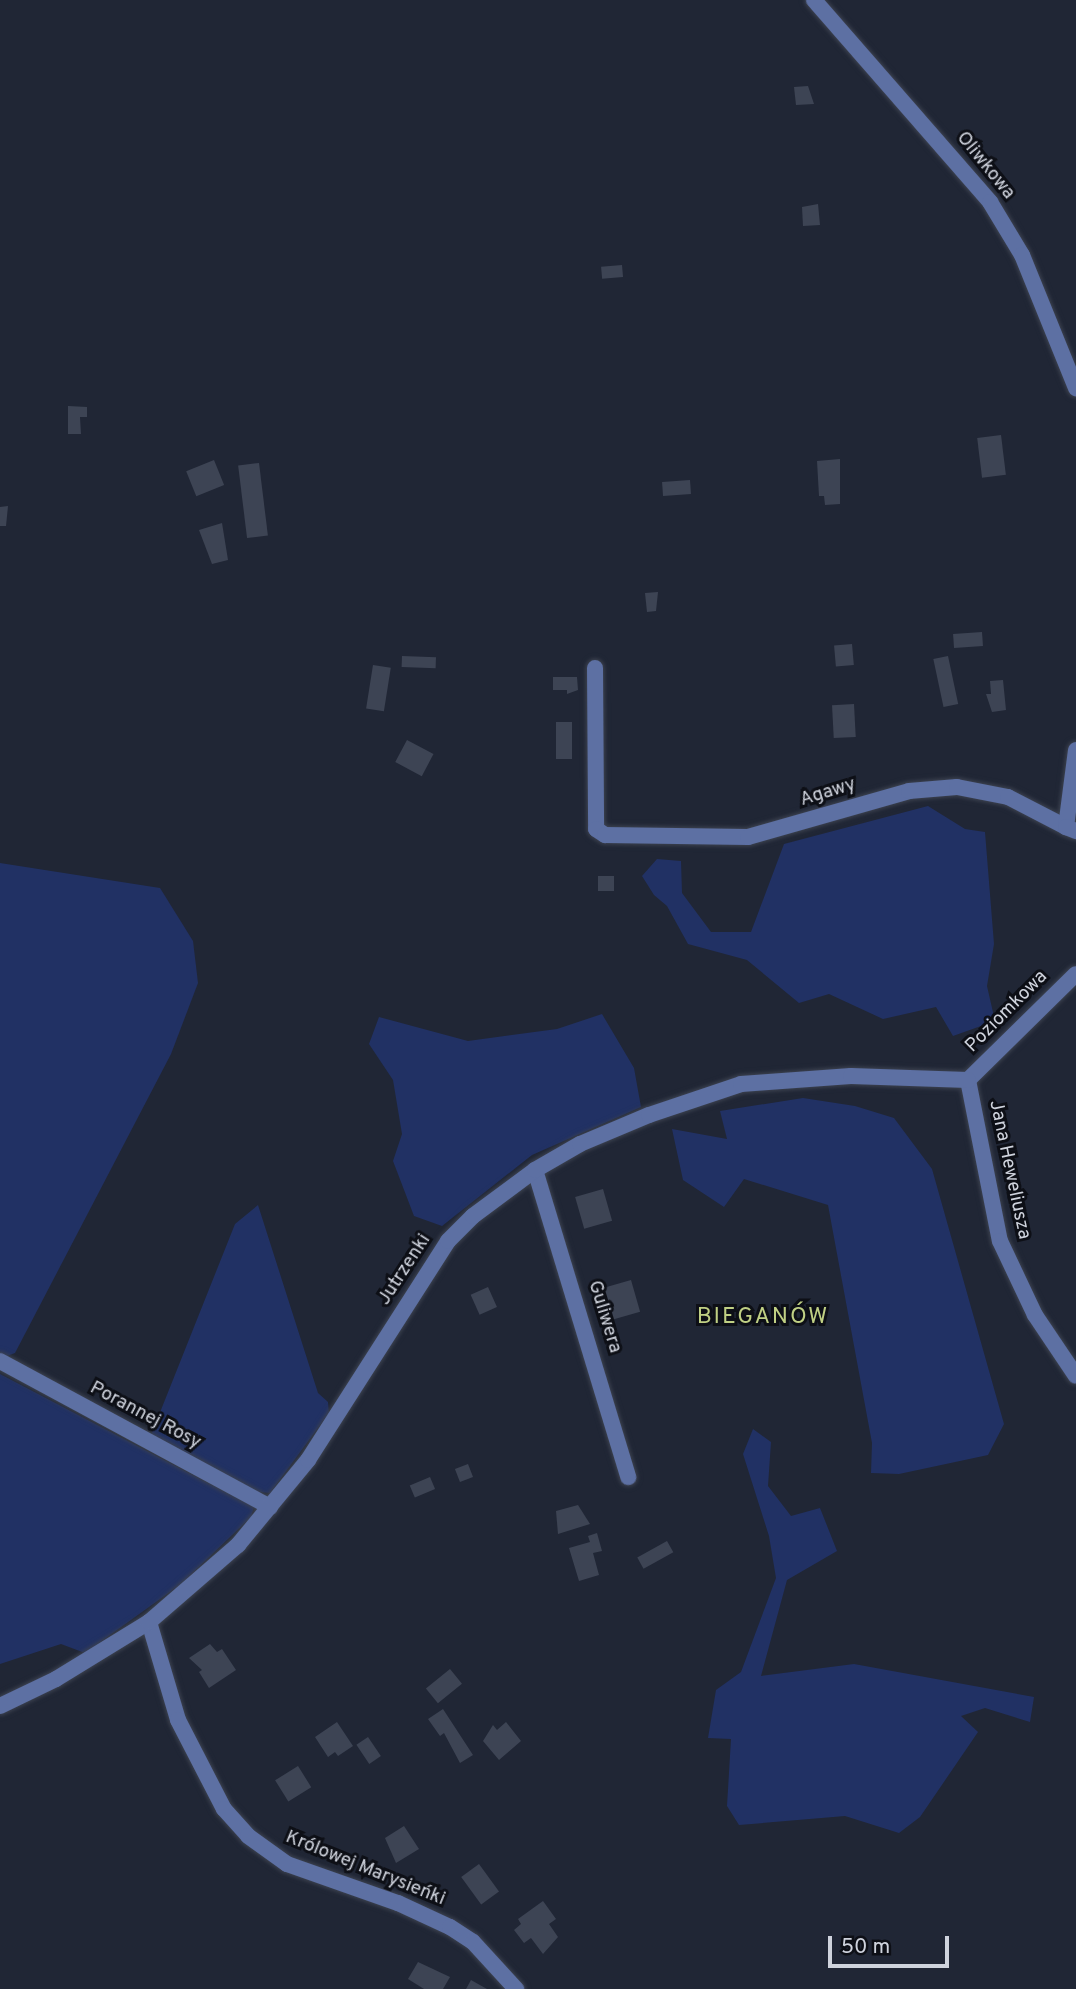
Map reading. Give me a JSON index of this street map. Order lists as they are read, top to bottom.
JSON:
{
  "streets": {
    "street": [
      "Oliwkowa",
      "Agawy",
      "Poziomkowa",
      "Jana Heweliusza",
      "Jutrzenki",
      "Guliwera",
      "Porannej Rosy",
      "Królowej Marysieńki"
    ]
  },
  "crossings": [
    ["Poziomkowa", "Jana Heweliusza"],
    ["Poziomkowa", "Jutrzenki"],
    ["Jana Heweliusza", "Jutrzenki"],
    ["Jutrzenki", "Guliwera"],
    ["Jutrzenki", "Porannej Rosy"],
    ["Jutrzenki", "Królowej Marysieńki"]
  ],
  "districts": ["BIEGANÓW"],
  "scale_bar": "50 m"
}
